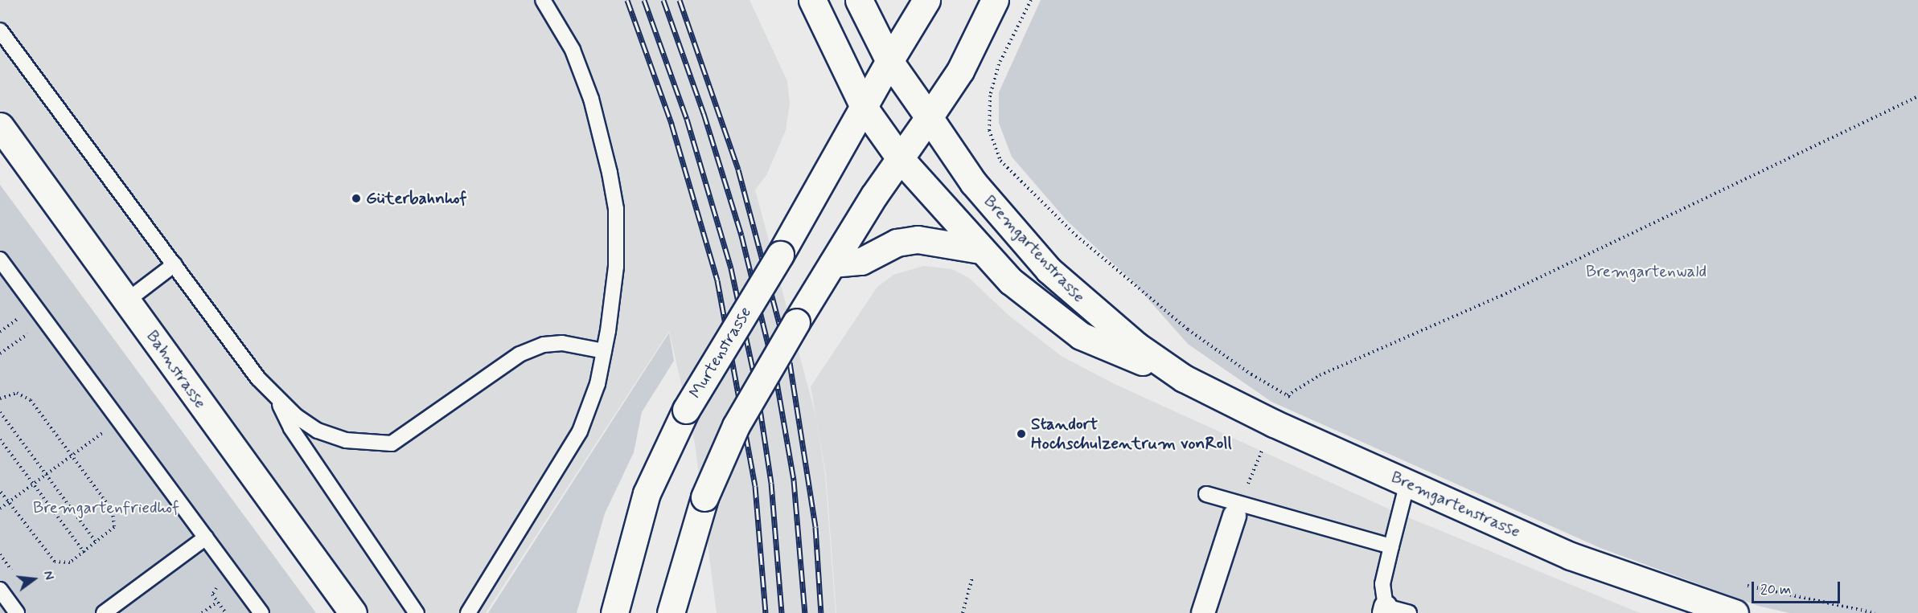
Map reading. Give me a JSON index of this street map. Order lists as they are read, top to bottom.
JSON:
{
  "streets": {
    "main road": ["Bremgartenstrasse", "Murtenstrasse", "Bahnstrasse"]
  },
  "parks": ["Bremgartenwald", "Bremgartenfriedhof"],
  "places": ["Güterbahnhof", "Standort Hochschulzentrum vonRoll"],
  "scale_bar": "20 m",
  "north": "right"
}
